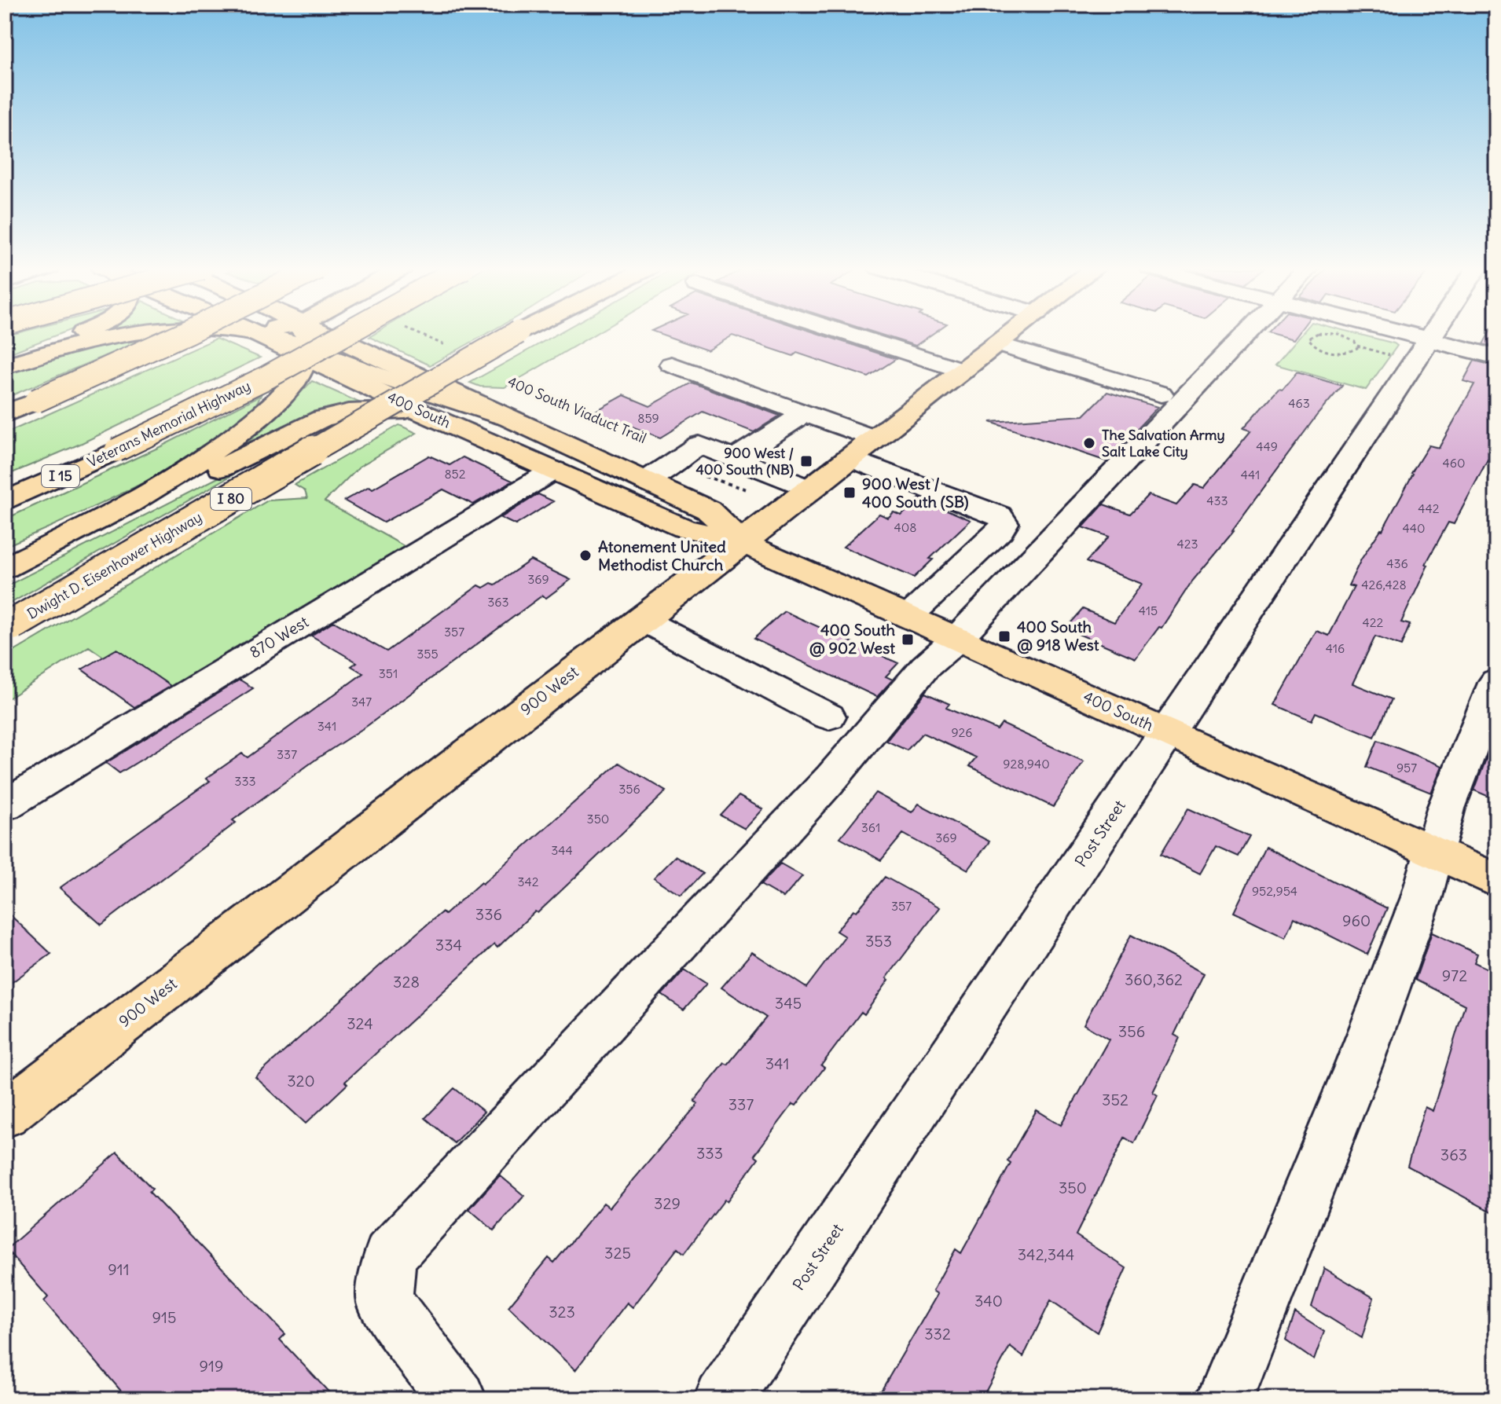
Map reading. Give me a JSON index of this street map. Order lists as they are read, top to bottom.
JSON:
{
  "streets": {
    "main road": [
      "400 South",
      "Veterans Memorial Highway",
      "I 15",
      "I 80",
      "Dwight D. Eisenhower Highway",
      "900 West"
    ],
    "street": ["870 West", "Post Street"]
  },
  "crossings": [
    ["400 South", "870 West"],
    ["400 South", "900 West"],
    ["400 South", "Post Street"]
  ],
  "places": {
    "other": ["The Salvation Army Salt Lake City", "Atonement United Methodist Church"],
    "transit": [
      "900 West / 400 South (NB)",
      "900 West / 400 South (SB)",
      "400 South @ 918 West",
      "400 South @ 902 West"
    ]
  },
  "house_numbers": [
    "463",
    "859",
    "449",
    "460",
    "852",
    "441",
    "433",
    "442",
    "408",
    "440",
    "423",
    "436",
    "369",
    "426,428",
    "363",
    "415",
    "422",
    "357",
    "416",
    "355",
    "351",
    "347",
    "341",
    "926",
    "337",
    "928,940",
    "957",
    "333",
    "356",
    "350",
    "361",
    "369",
    "344",
    "342",
    "952,954",
    "357",
    "336",
    "960",
    "353",
    "334",
    "972",
    "360,362",
    "328",
    "345",
    "324",
    "356",
    "341",
    "320",
    "352",
    "337",
    "333",
    "363",
    "350",
    "329",
    "325",
    "342,344",
    "911",
    "340",
    "323",
    "915",
    "332",
    "919"
  ]
}
